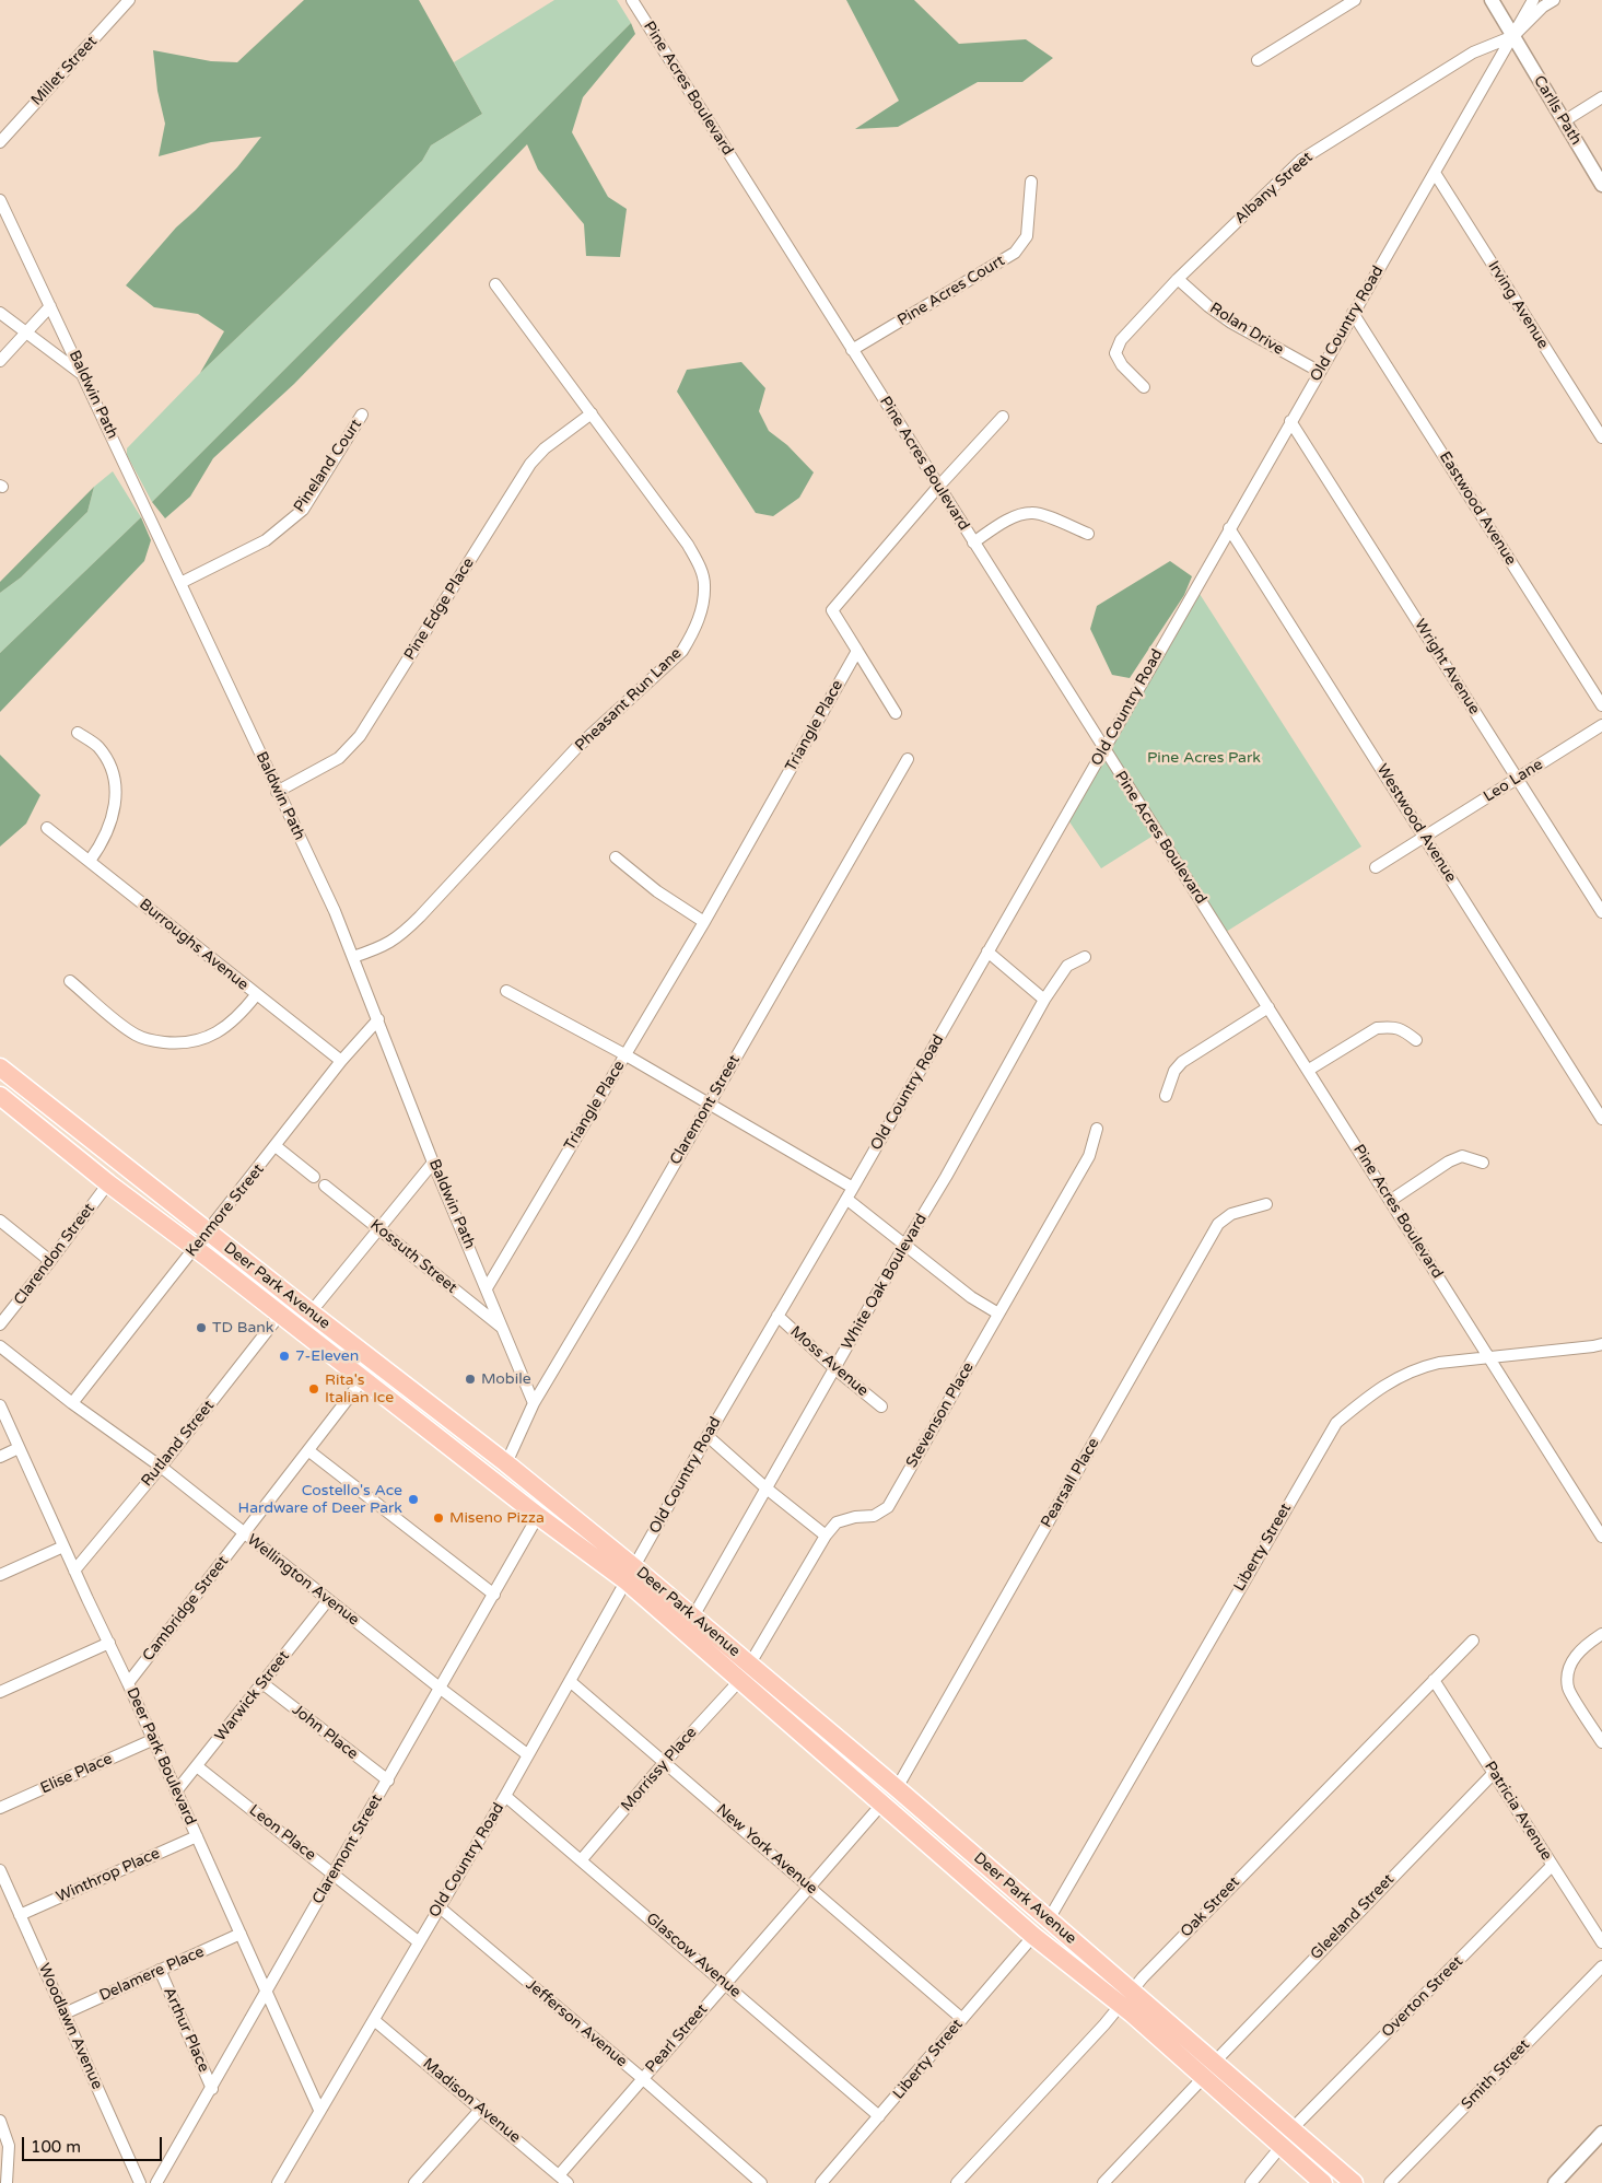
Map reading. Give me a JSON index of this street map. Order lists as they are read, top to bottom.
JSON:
{
  "streets": {
    "main road": ["Deer Park Avenue"],
    "street": [
      "Millet Street",
      "Pine Acres Boulevard",
      "Carlls Path",
      "Albany Street",
      "Pine Acres Court",
      "Irving Avenue",
      "Old Country Road",
      "Rolan Drive",
      "Baldwin Path",
      "Pineland Court",
      "Eastwood Avenue",
      "Pine Edge Place",
      "Wright Avenue",
      "Pheasant Run Lane",
      "Triangle Place",
      "Leo Lane",
      "Westwood Avenue",
      "Burroughs Avenue",
      "Claremont Street",
      "Kenmore Street",
      "Clarendon Street",
      "Kossuth Street",
      "White Oak Boulevard",
      "Moss Avenue",
      "Stevenson Place",
      "Rutland Street",
      "Pearsall Place",
      "Liberty Street",
      "Wellington Avenue",
      "Cambridge Street",
      "Warwick Street",
      "John Place",
      "Deer Park Boulevard",
      "Morrissy Place",
      "Elise Place",
      "Patricia Avenue",
      "Leon Place",
      "New York Avenue",
      "Winthrop Place",
      "Oak Street",
      "Gleeland Street",
      "Glascow Avenue",
      "Delamere Place",
      "Overton Street",
      "Jefferson Avenue",
      "Woodlawn Avenue",
      "Arthur Place",
      "Pearl Street",
      "Smith Street",
      "Madison Avenue"
    ]
  },
  "crossings": [
    ["Pine Acres Boulevard", "Pine Acres Court"],
    ["Pine Acres Boulevard", "Old Country Road"],
    ["Pine Acres Boulevard", "Liberty Street"],
    ["Carlls Path", "Albany Street"],
    ["Carlls Path", "Old Country Road"],
    ["Albany Street", "Old Country Road"],
    ["Albany Street", "Rolan Drive"],
    ["Irving Avenue", "Old Country Road"],
    ["Old Country Road", "Rolan Drive"],
    ["Old Country Road", "Eastwood Avenue"],
    ["Old Country Road", "Wright Avenue"],
    ["Old Country Road", "Westwood Avenue"],
    ["Old Country Road", "Deer Park Avenue"],
    ["Old Country Road", "Moss Avenue"],
    ["Old Country Road", "Wellington Avenue"],
    ["Old Country Road", "Deer Park Boulevard"],
    ["Old Country Road", "Leon Place"],
    ["Old Country Road", "New York Avenue"],
    ["Old Country Road", "Glascow Avenue"],
    ["Old Country Road", "Jefferson Avenue"],
    ["Old Country Road", "Madison Avenue"],
    ["Baldwin Path", "Pineland Court"],
    ["Baldwin Path", "Pine Edge Place"],
    ["Baldwin Path", "Pheasant Run Lane"],
    ["Baldwin Path", "Triangle Place"],
    ["Baldwin Path", "Claremont Street"],
    ["Baldwin Path", "Kenmore Street"],
    ["Baldwin Path", "Kossuth Street"],
    ["Pine Edge Place", "Pheasant Run Lane"],
    ["Wright Avenue", "Leo Lane"],
    ["Leo Lane", "Westwood Avenue"],
    ["Burroughs Avenue", "Kenmore Street"],
    ["Claremont Street", "Deer Park Avenue"],
    ["Claremont Street", "Wellington Avenue"],
    ["Claremont Street", "John Place"],
    ["Claremont Street", "Deer Park Boulevard"],
    ["Claremont Street", "Leon Place"],
    ["Claremont Street", "Arthur Place"],
    ["Kenmore Street", "Deer Park Avenue"],
    ["Kenmore Street", "Wellington Avenue"],
    ["Clarendon Street", "Deer Park Avenue"],
    ["White Oak Boulevard", "Deer Park Avenue"],
    ["White Oak Boulevard", "Moss Avenue"],
    ["Deer Park Avenue", "Stevenson Place"],
    ["Deer Park Avenue", "Rutland Street"],
    ["Deer Park Avenue", "Pearsall Place"],
    ["Deer Park Avenue", "Liberty Street"],
    ["Deer Park Avenue", "Cambridge Street"],
    ["Deer Park Avenue", "Morrissy Place"],
    ["Deer Park Avenue", "Oak Street"],
    ["Deer Park Avenue", "Gleeland Street"],
    ["Deer Park Avenue", "Overton Street"],
    ["Deer Park Avenue", "Pearl Street"],
    ["Rutland Street", "Wellington Avenue"],
    ["Rutland Street", "Deer Park Boulevard"],
    ["Liberty Street", "New York Avenue"],
    ["Liberty Street", "Glascow Avenue"],
    ["Wellington Avenue", "Cambridge Street"],
    ["Wellington Avenue", "Warwick Street"],
    ["Cambridge Street", "Deer Park Boulevard"],
    ["Warwick Street", "John Place"],
    ["Warwick Street", "Deer Park Boulevard"],
    ["Warwick Street", "Leon Place"],
    ["Deer Park Boulevard", "Elise Place"],
    ["Deer Park Boulevard", "Winthrop Place"],
    ["Deer Park Boulevard", "Delamere Place"],
    ["Morrissy Place", "New York Avenue"],
    ["Morrissy Place", "Glascow Avenue"],
    ["Patricia Avenue", "Oak Street"],
    ["Patricia Avenue", "Gleeland Street"],
    ["Patricia Avenue", "Overton Street"],
    ["New York Avenue", "Pearl Street"],
    ["Winthrop Place", "Woodlawn Avenue"],
    ["Glascow Avenue", "Pearl Street"],
    ["Delamere Place", "Woodlawn Avenue"],
    ["Delamere Place", "Arthur Place"],
    ["Jefferson Avenue", "Pearl Street"],
    ["Pearl Street", "Madison Avenue"]
  ],
  "parks": ["Pine Acres Park"],
  "places": [
    "TD Bank",
    "7-Eleven",
    "Mobile",
    "Rita's Italian Ice",
    "Costello's Ace Hardware of Deer Park",
    "Miseno Pizza"
  ],
  "scale_bar": "100 m"
}
